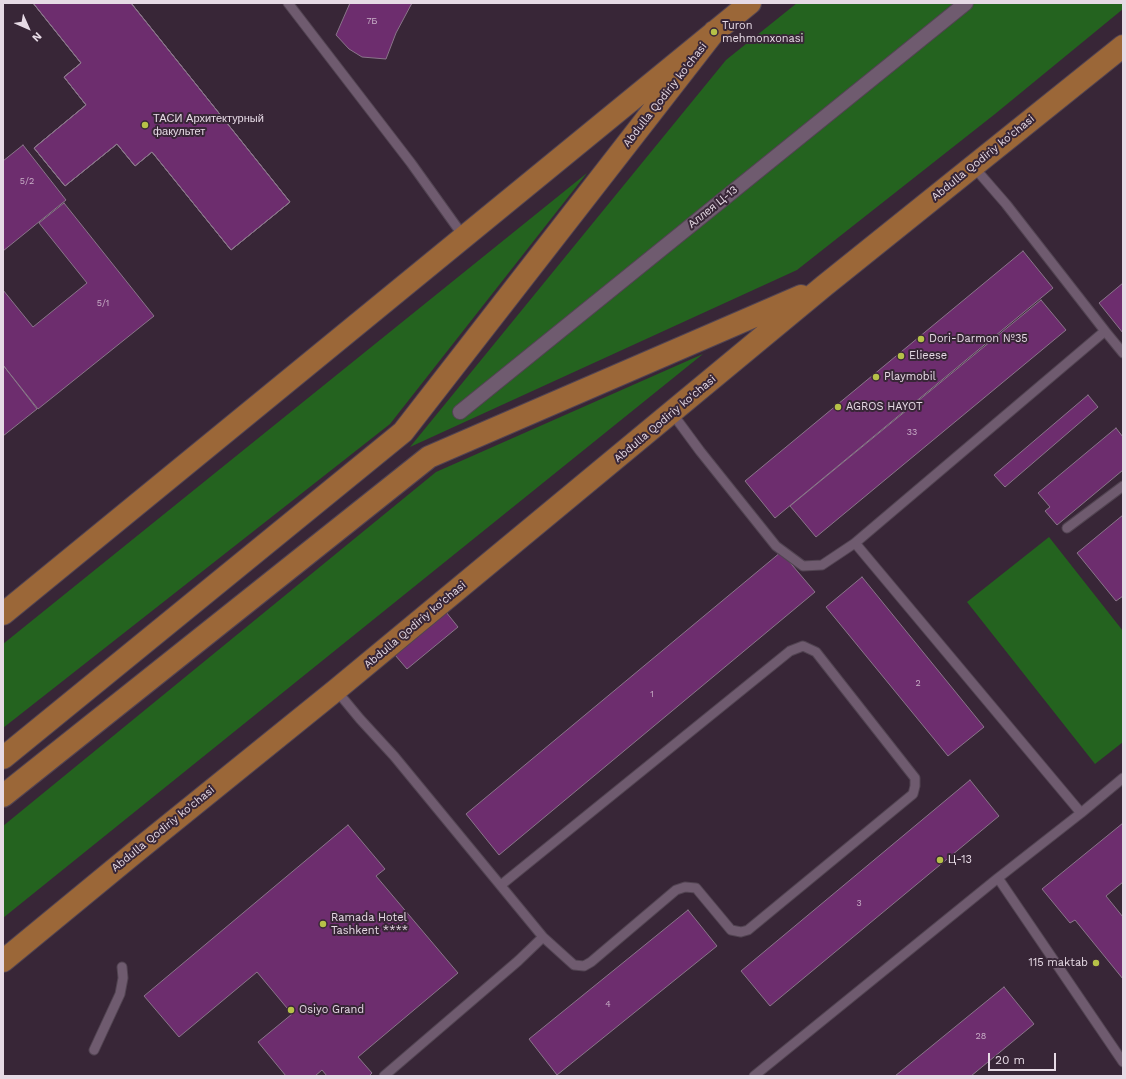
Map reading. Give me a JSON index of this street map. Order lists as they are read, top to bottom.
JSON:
{
  "streets": {
    "main road": ["Abdulla Qodiriy ko'chasi"],
    "street": ["Аллея Ц-13"]
  },
  "places": [
    "Turon mehmonxonasi",
    "ТАСИ Архитектурный факультет",
    "Dori-Darmon №35",
    "Elieese",
    "Playmobil",
    "AGROS HAYOT",
    "Ц-13",
    "Ramada Hotel Tashkent ****",
    "115 maktab",
    "Osiyo Grand"
  ],
  "house_numbers": [
    "7Б",
    "5/2",
    "5/1",
    "33",
    "2",
    "1",
    "3",
    "4",
    "28"
  ],
  "scale_bar": "20 m",
  "north": "bottom right"
}
